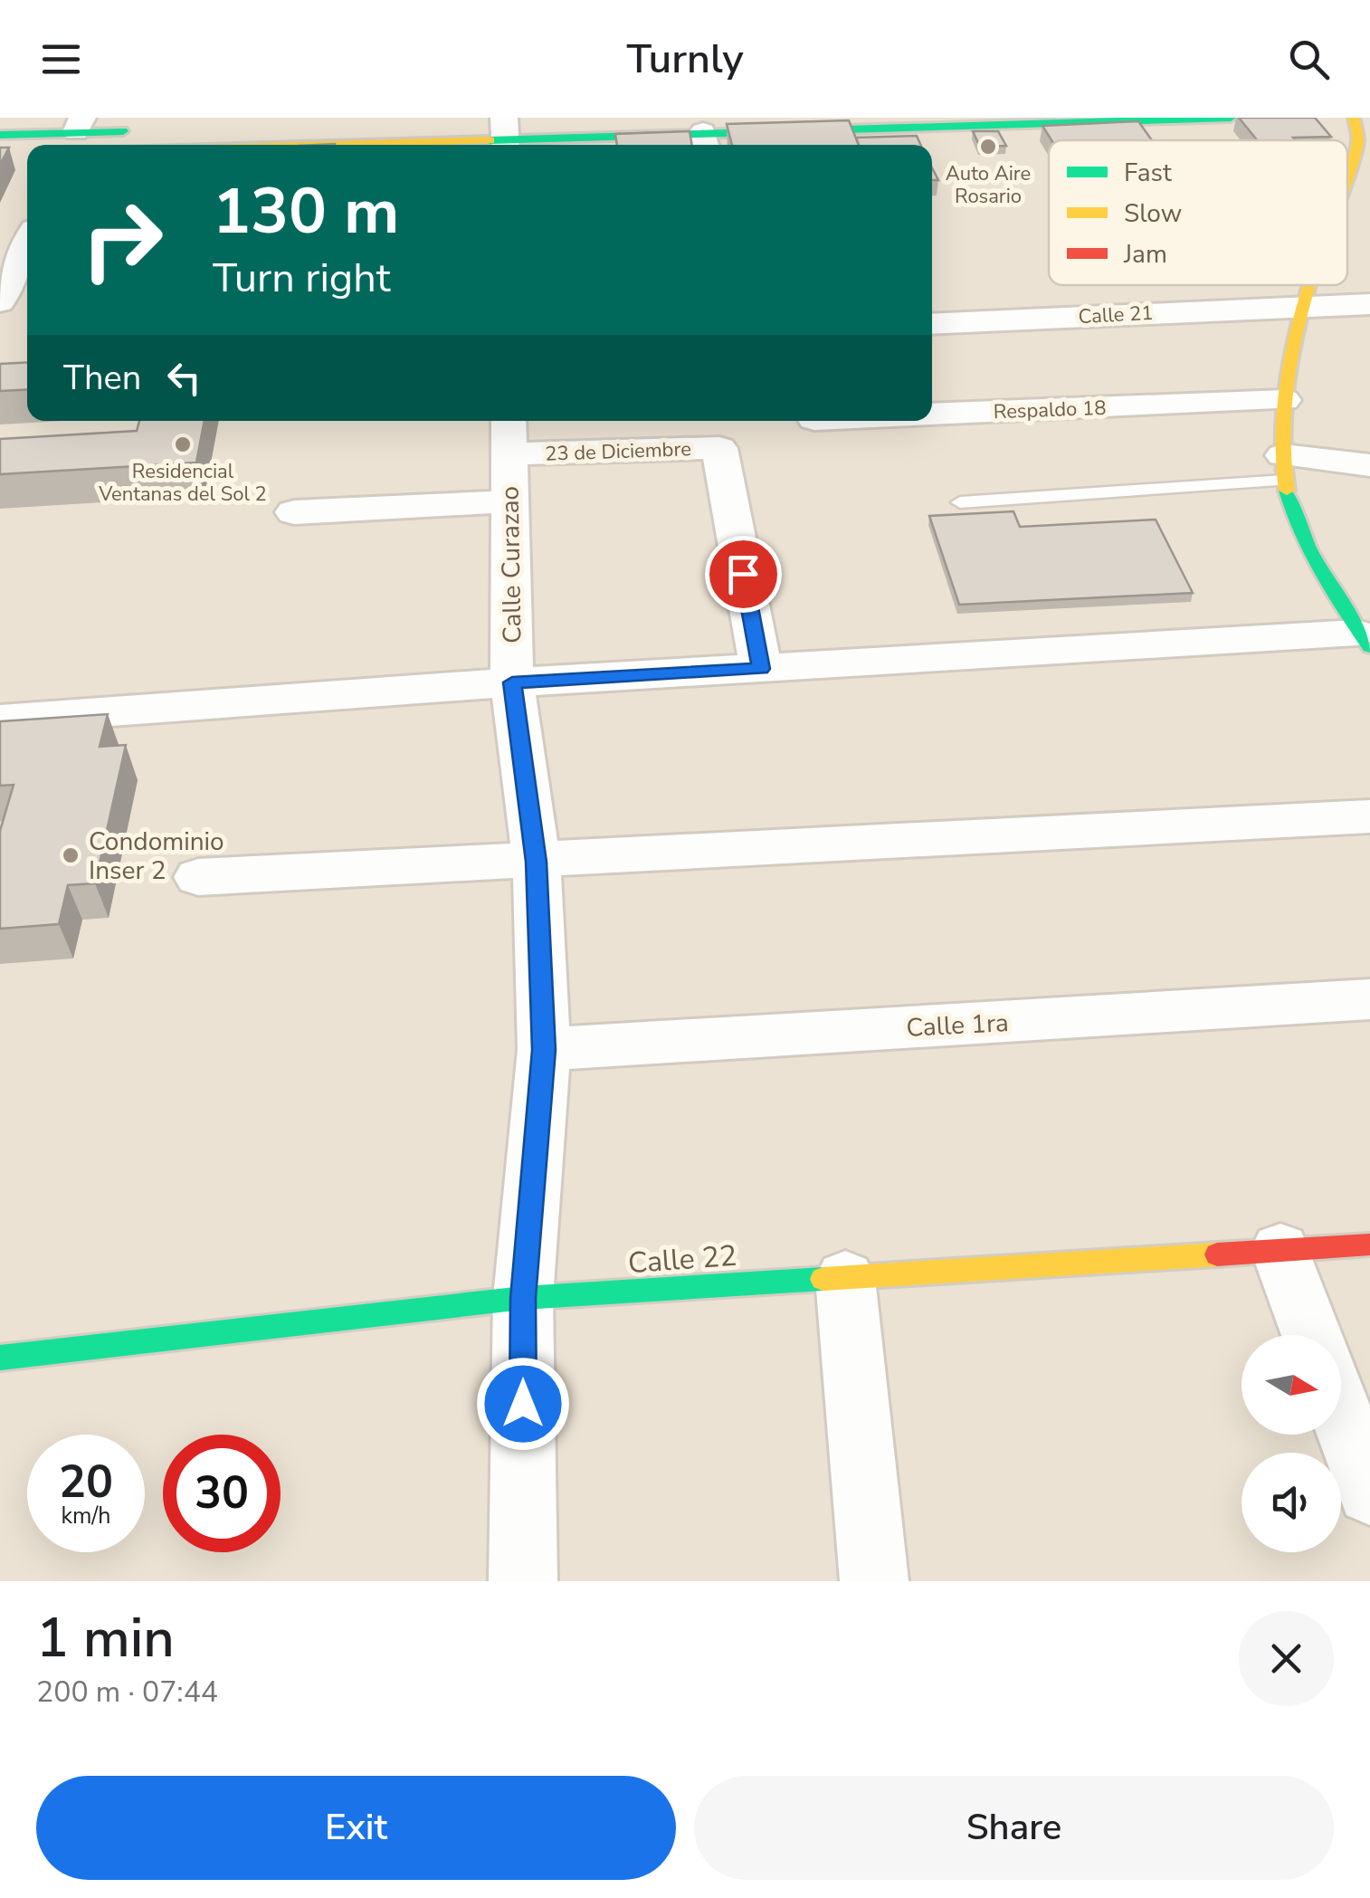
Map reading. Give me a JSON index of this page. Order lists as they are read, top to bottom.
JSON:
{
  "streets": {
    "street": [
      "Calle 21",
      "Respaldo 18",
      "23 de Diciembre",
      "Calle Curazao",
      "Calle 1ra",
      "Calle 22"
    ]
  },
  "crossings": [
    ["23 de Diciembre", "Calle Curazao"],
    ["Calle Curazao", "Calle 1ra"],
    ["Calle Curazao", "Calle 22"]
  ],
  "places": ["Auto Aire Rosario", "Residencial Ventanas del Sol 2", "Condominio Inser 2"],
  "legend": ["Fast", "Slow", "Jam"],
  "north": "right",
  "page": {
    "header": "Turnly",
    "turn": ["130 m", "Turn right"],
    "then": "Then",
    "speed": "20 km/h",
    "limit": "30",
    "heading": ["1 min", "200 m · 07:44"],
    "buttons": ["Exit", "Share"]
  }
}
